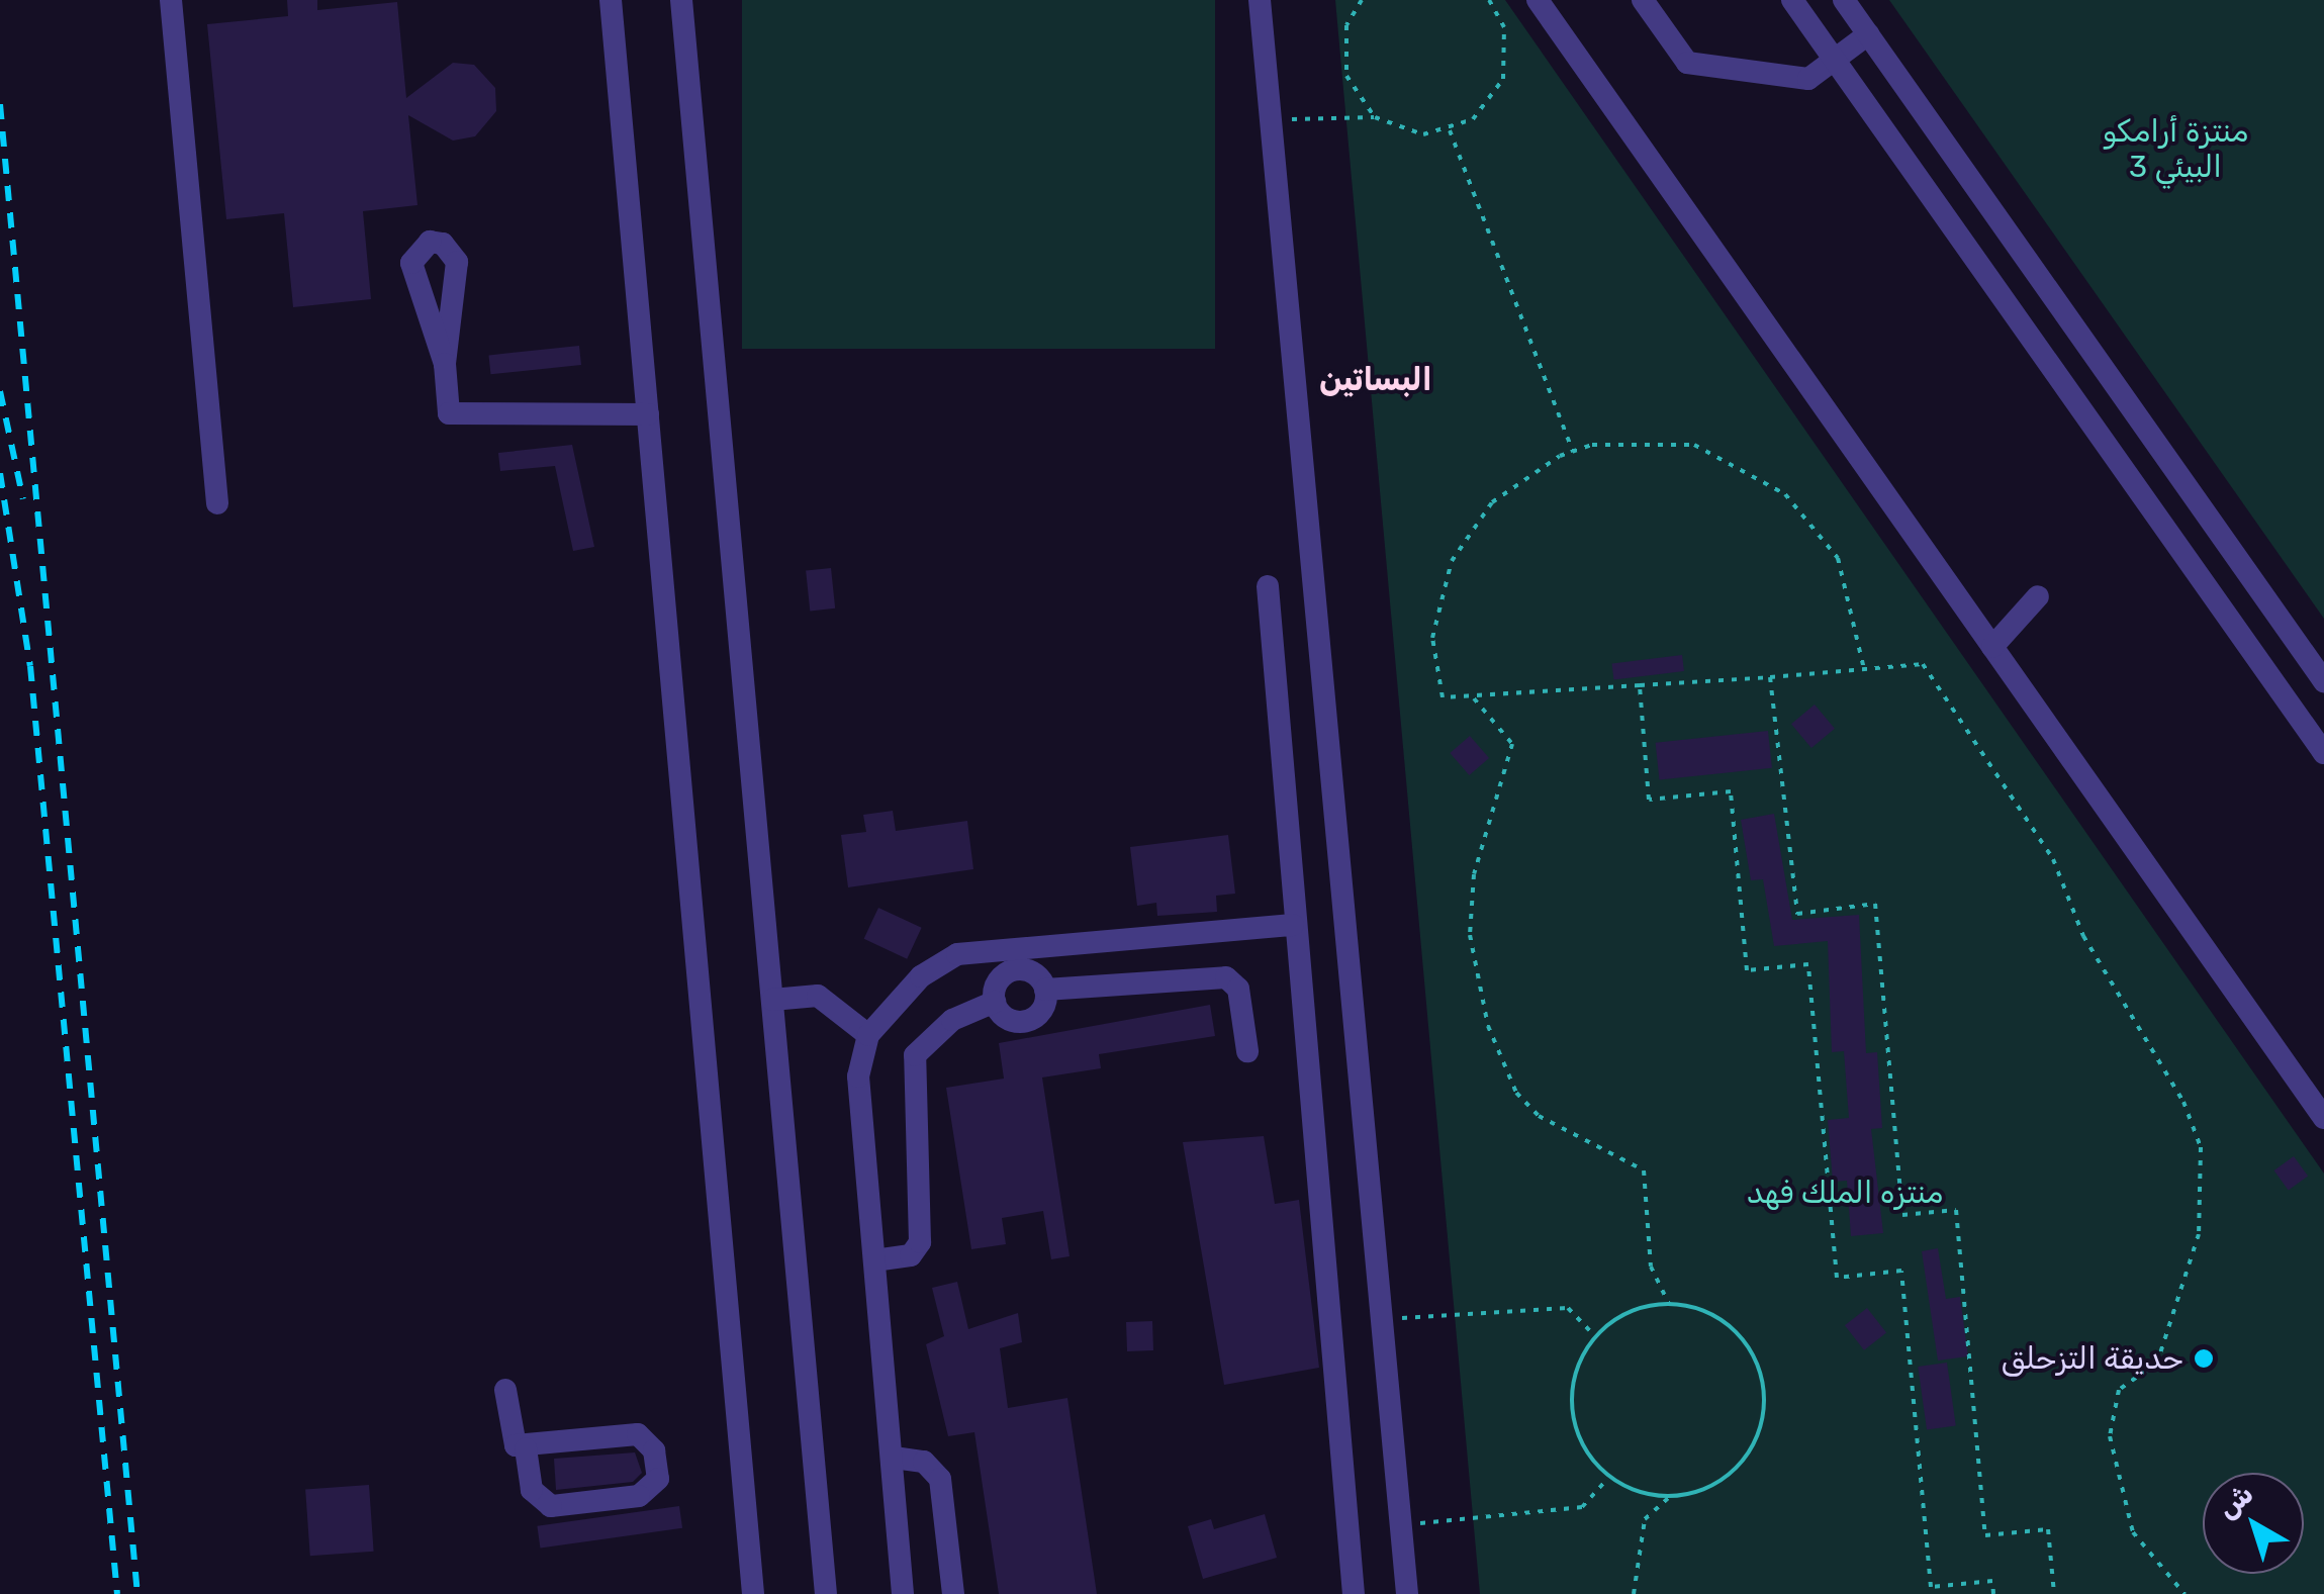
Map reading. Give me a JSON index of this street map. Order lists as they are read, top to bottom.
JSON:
{
  "districts": ["البساتين"],
  "parks": ["منتزة أرامكو البيئي 3", "منتزه الملك فهد"],
  "places": ["حديقة التزحلق"],
  "north": "top left"
}
